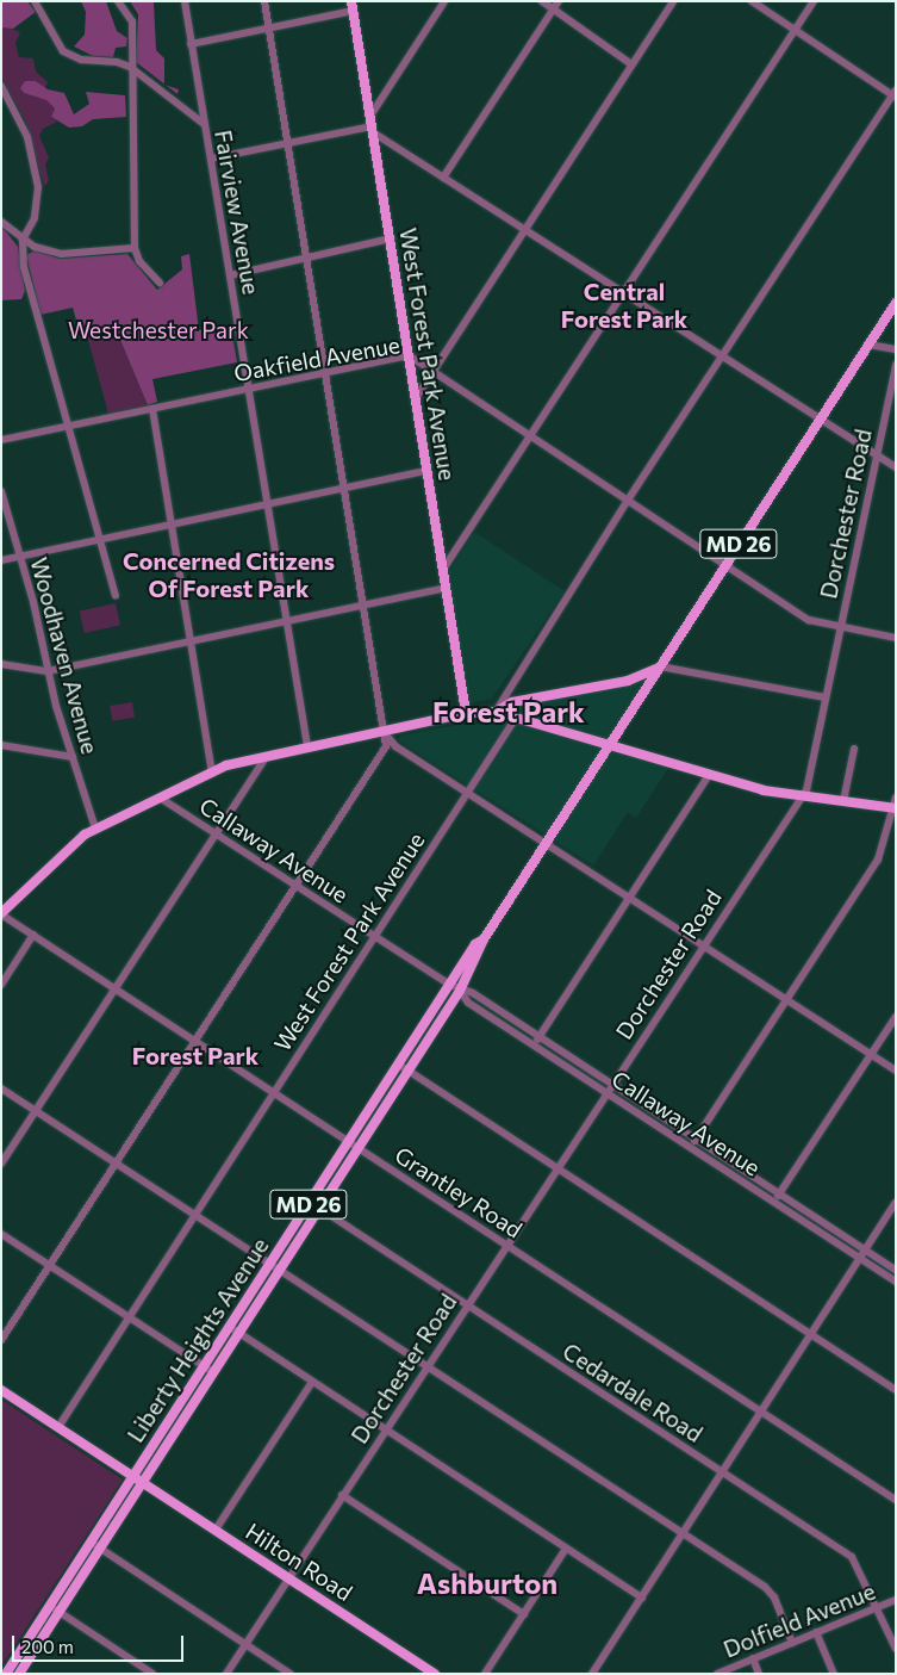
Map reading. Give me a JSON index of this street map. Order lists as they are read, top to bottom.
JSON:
{
  "streets": {
    "main road": [
      "West Forest Park Avenue",
      "MD 26",
      "Liberty Heights Avenue",
      "Hilton Road"
    ],
    "street": [
      "Fairview Avenue",
      "Oakfield Avenue",
      "Dorchester Road",
      "Woodhaven Avenue",
      "Callaway Avenue",
      "Grantley Road",
      "Cedardale Road",
      "Dolfield Avenue"
    ]
  },
  "crossings": [
    ["Fairview Avenue", "Oakfield Avenue"],
    ["West Forest Park Avenue", "Oakfield Avenue"],
    ["West Forest Park Avenue", "Callaway Avenue"],
    ["West Forest Park Avenue", "Grantley Road"],
    ["West Forest Park Avenue", "Hilton Road"],
    ["Oakfield Avenue", "Dorchester Road"],
    ["Oakfield Avenue", "Liberty Heights Avenue"],
    ["Dorchester Road", "Callaway Avenue"],
    ["Dorchester Road", "Grantley Road"],
    ["Dorchester Road", "Cedardale Road"],
    ["Dorchester Road", "Hilton Road"],
    ["Callaway Avenue", "Liberty Heights Avenue"],
    ["Grantley Road", "Liberty Heights Avenue"],
    ["Liberty Heights Avenue", "Cedardale Road"],
    ["Liberty Heights Avenue", "Hilton Road"],
    ["Cedardale Road", "Dolfield Avenue"]
  ],
  "districts": [
    "Central Forest Park",
    "Concerned Citizens Of Forest Park",
    "Forest Park",
    "Forest Park",
    "Ashburton"
  ],
  "parks": ["Westchester Park"],
  "scale_bar": "200 m"
}
